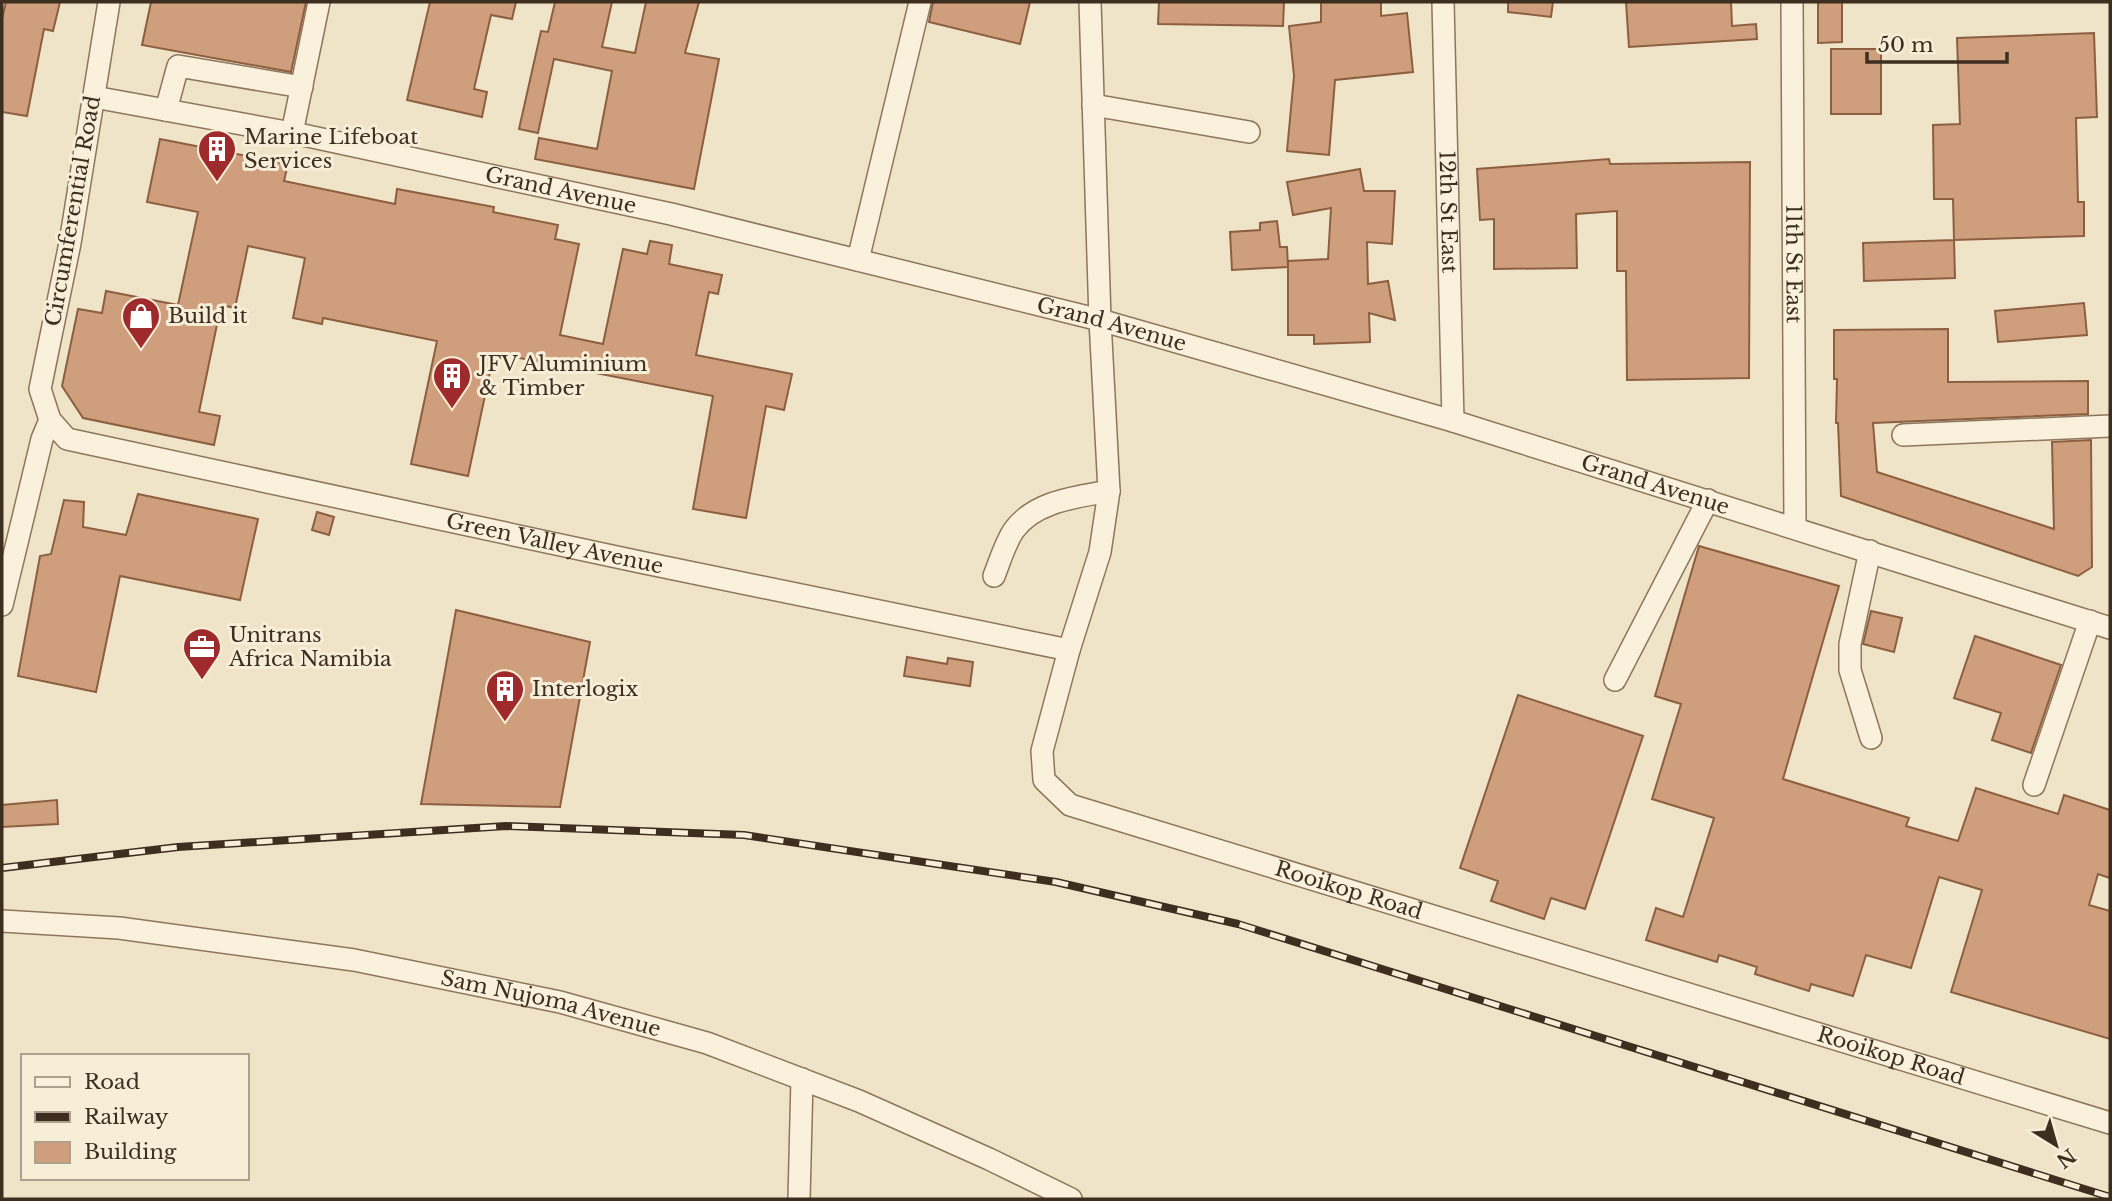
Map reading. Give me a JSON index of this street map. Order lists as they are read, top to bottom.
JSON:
{
  "streets": {
    "street": [
      "Grand Avenue",
      "Circumferential Road",
      "12th St East",
      "11th St East",
      "Green Valley Avenue",
      "Rooikop Road",
      "Sam Nujoma Avenue"
    ]
  },
  "crossings": [
    ["Grand Avenue", "Circumferential Road"],
    ["Grand Avenue", "12th St East"],
    ["Grand Avenue", "11th St East"],
    ["Grand Avenue", "Rooikop Road"],
    ["Circumferential Road", "Green Valley Avenue"],
    ["Green Valley Avenue", "Rooikop Road"]
  ],
  "places": {
    "building": ["Marine Lifeboat Services", "JFV Aluminium & Timber", "Interlogix"],
    "shop": ["Build it"],
    "office": ["Unitrans Africa Namibia"]
  },
  "legend": ["Road", "Railway", "Building"],
  "scale_bar": "50 m",
  "north": "bottom right"
}
